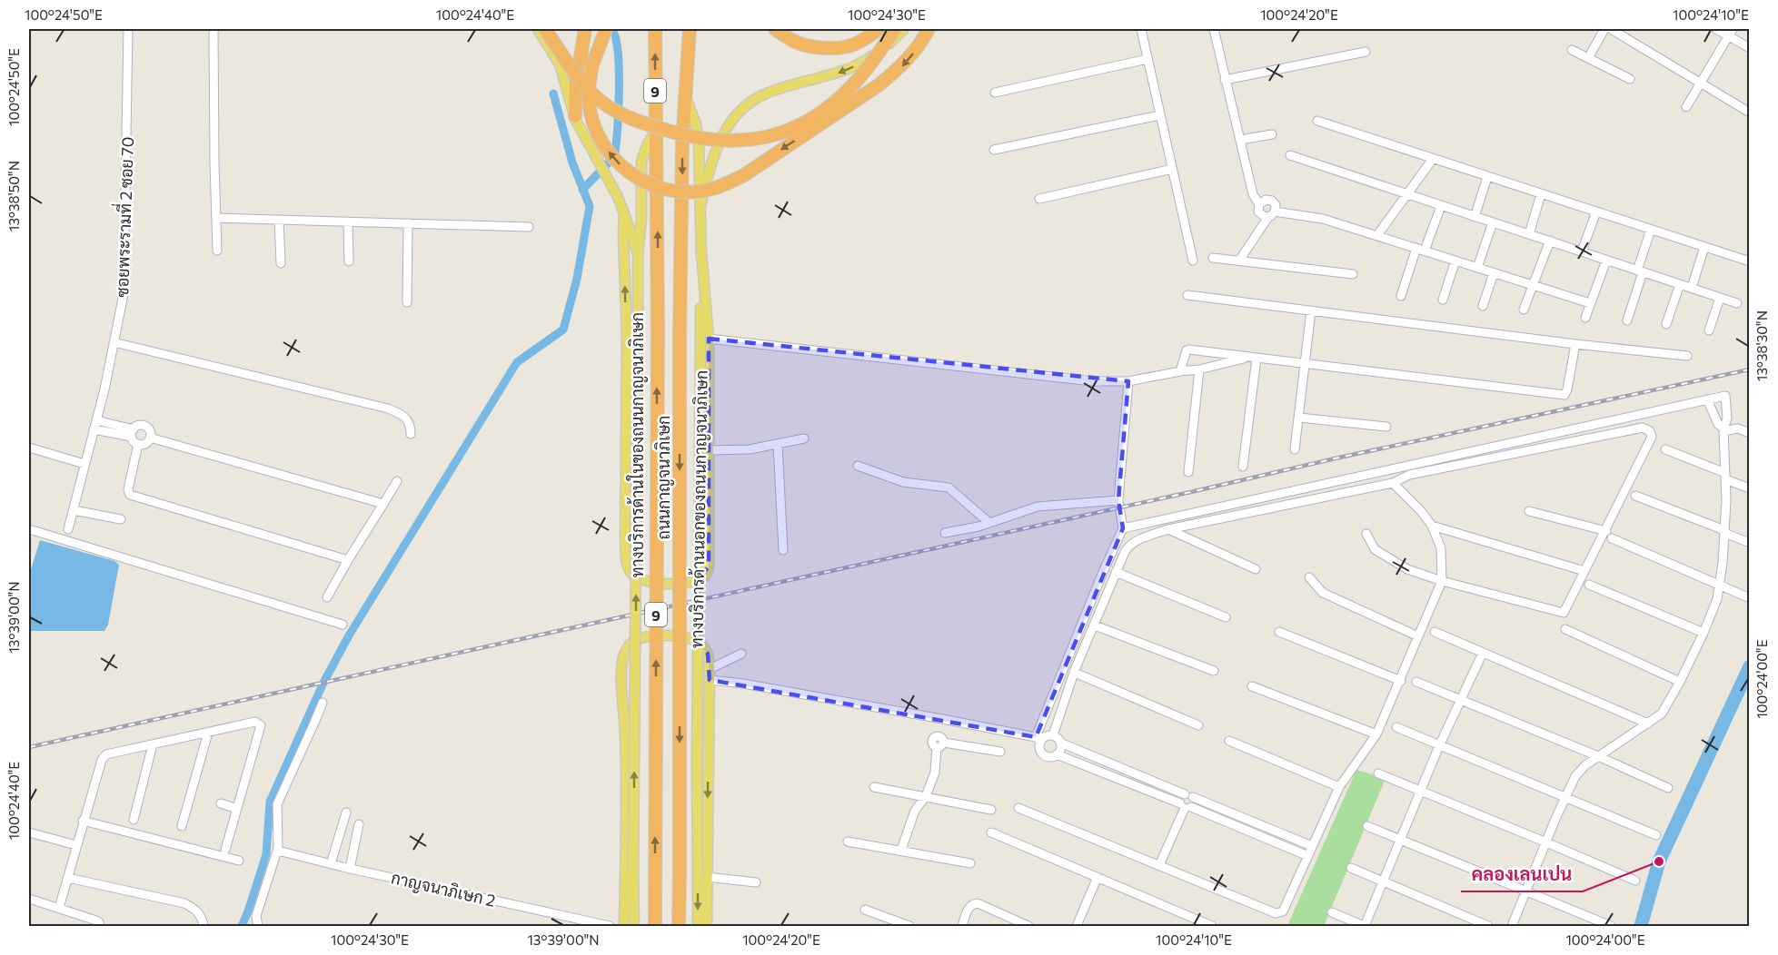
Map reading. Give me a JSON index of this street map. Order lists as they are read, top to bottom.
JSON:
{
  "streets": {
    "highway": ["9", "ถนนกาญจนาภิเษก"],
    "main road": ["ทางบริการด้านในของถนนกาญจนาภิเษก", "ทางบริการด้านนอกของถนนกาญจนาภิเษก"],
    "street": ["ซอยพระรามที่ 2 ซอย 70", "กาญจนาภิเษก 2"]
  },
  "crossings": [
    ["ทางบริการด้านในของถนนกาญจนาภิเษก", "ถนนกาญจนาภิเษก"],
    ["ถนนกาญจนาภิเษก", "ทางบริการด้านนอกของถนนกาญจนาภิเษก"]
  ],
  "places": ["คลองเลนเปน"],
  "coordinates": [
    "100°24'50\"E",
    "100°24'40\"E",
    "100°24'30\"E",
    "100°24'20\"E",
    "100°24'10\"E",
    "13°38'50\"N",
    "13°38'30\"N",
    "13°39'00\"N",
    "100°24'00\"E"
  ]
}
